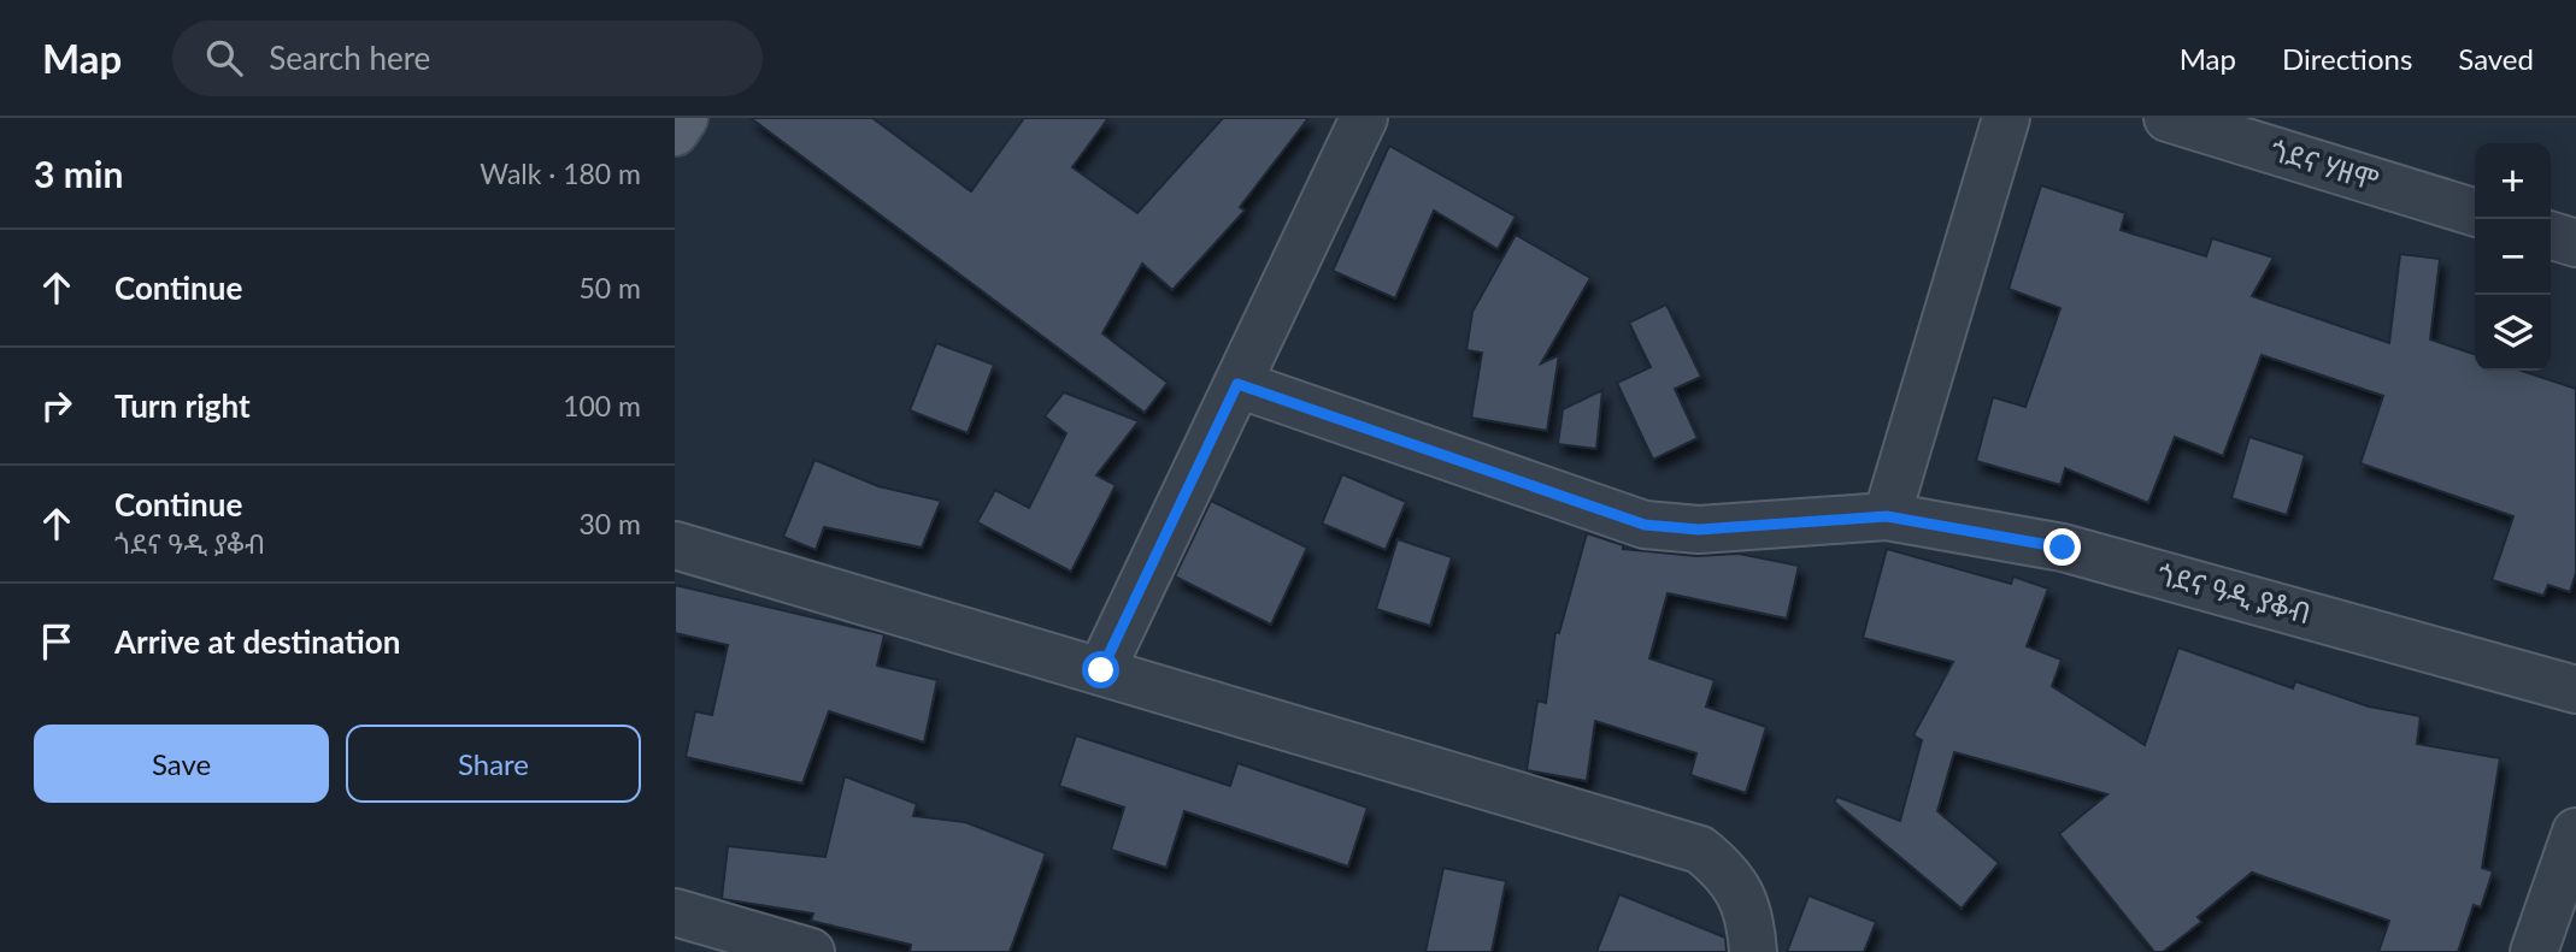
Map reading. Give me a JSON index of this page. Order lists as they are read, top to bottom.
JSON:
{
  "streets": {
    "street": ["ጎደና ሃዘሞ", "ጎደና ዓዲ ያቆብ"]
  },
  "page": {
    "header": "Map",
    "search": "Search here",
    "nav": ["Map", "Directions", "Saved"],
    "heading": ["3 min", "Walk · 180 m"],
    "map_buttons": ["+", "−"],
    "list": [
      ["Continue", "50 m"],
      ["Turn right", "100 m"],
      ["Continue", "ጎደና ዓዲ ያቆብ", "30 m"],
      "Arrive at destination"
    ],
    "buttons": ["Save", "Share"]
  }
}
